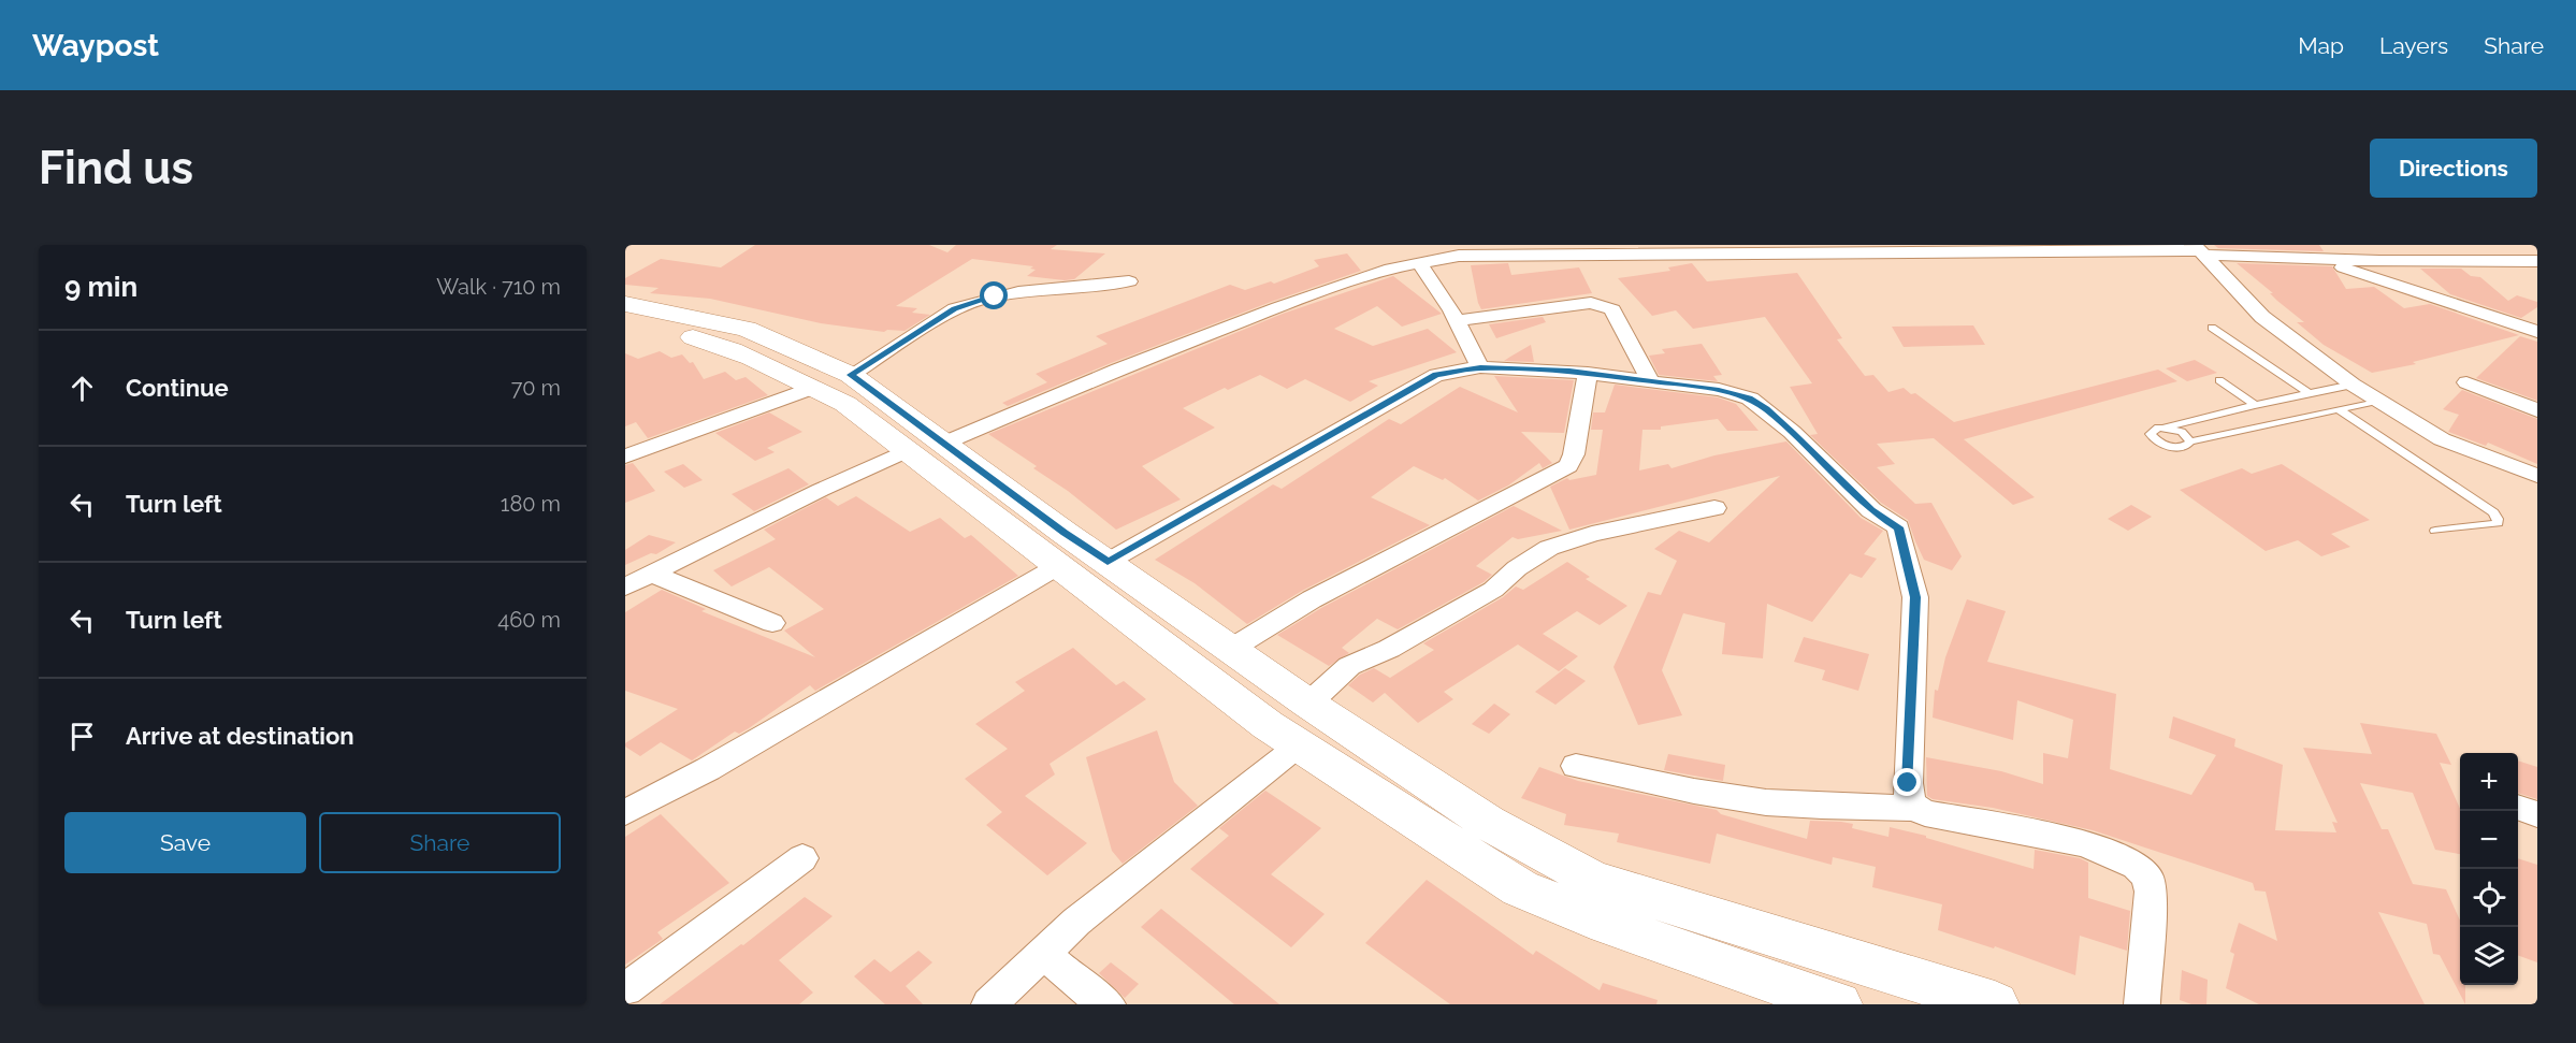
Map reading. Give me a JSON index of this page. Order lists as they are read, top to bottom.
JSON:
{
  "page": {
    "header": "Waypost",
    "nav": ["Map", "Layers", "Share"],
    "buttons": [
      "Directions",
      ["Save", "Share"]
    ],
    "title": "Find us",
    "heading": ["9 min", "Walk · 710 m"],
    "list": [
      ["Continue", "70 m"],
      ["Turn left", "180 m"],
      ["Turn left", "460 m"],
      "Arrive at destination"
    ],
    "map_buttons": ["+", "−"]
  }
}
